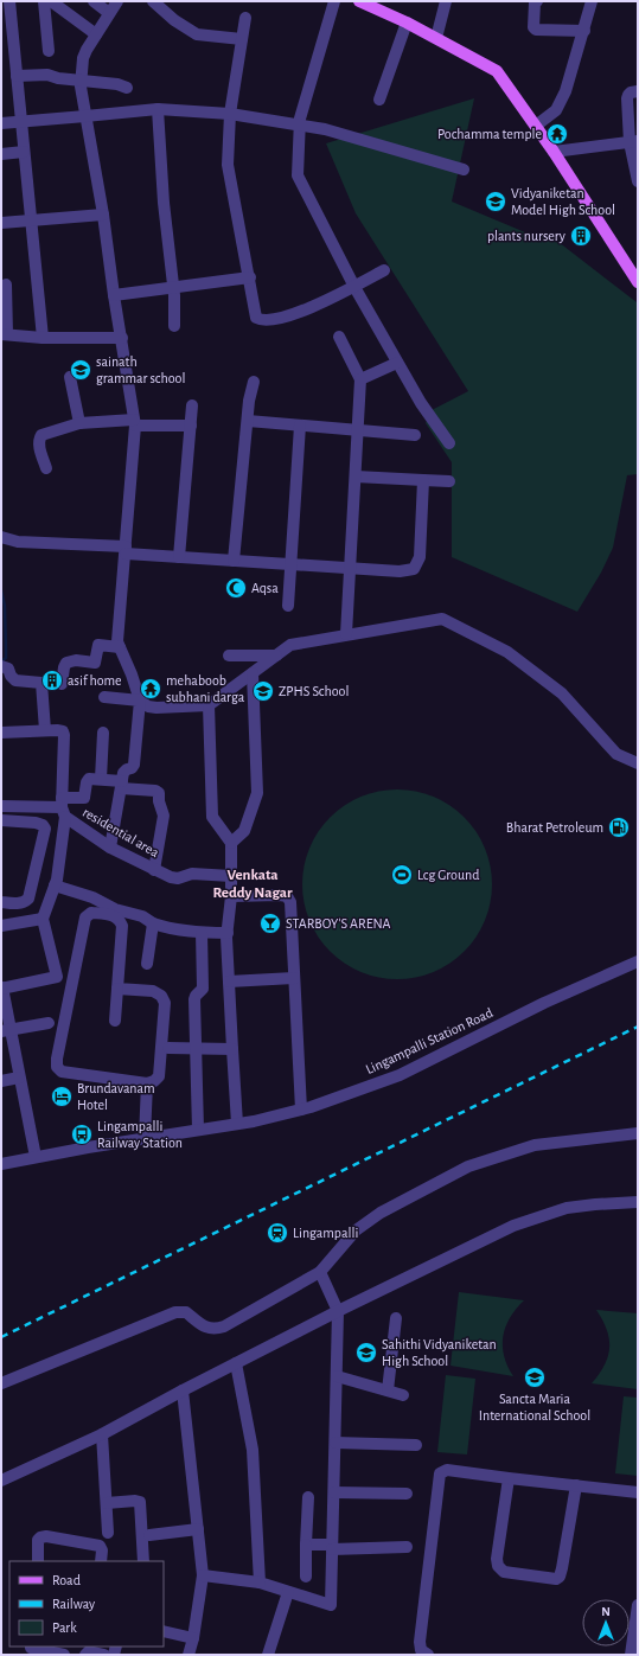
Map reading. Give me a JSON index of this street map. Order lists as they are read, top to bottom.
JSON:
{
  "streets": {
    "street": ["residential area", "Lingampalli Station Road"]
  },
  "districts": ["Venkata Reddy Nagar"],
  "places": {
    "temple": ["Pochamma temple", "mehaboob subhani darga"],
    "school or university": [
      "Vidyaniketan Model High School",
      "sainath grammar school",
      "ZPHS School",
      "Sahithi Vidyaniketan High School",
      "Sancta Maria International School"
    ],
    "building": ["plants nursery", "asif home"],
    "mosque": ["Aqsa"],
    "fuel station": ["Bharat Petroleum"],
    "sports": ["Lcg Ground"],
    "bar": ["STARBOY'S ARENA"],
    "hotel": ["Brundavanam Hotel"],
    "bus stop": ["Lingampalli Railway Station"],
    "station": ["Lingampalli"]
  },
  "legend": ["Road", "Railway", "Park"],
  "north": "top"
}
